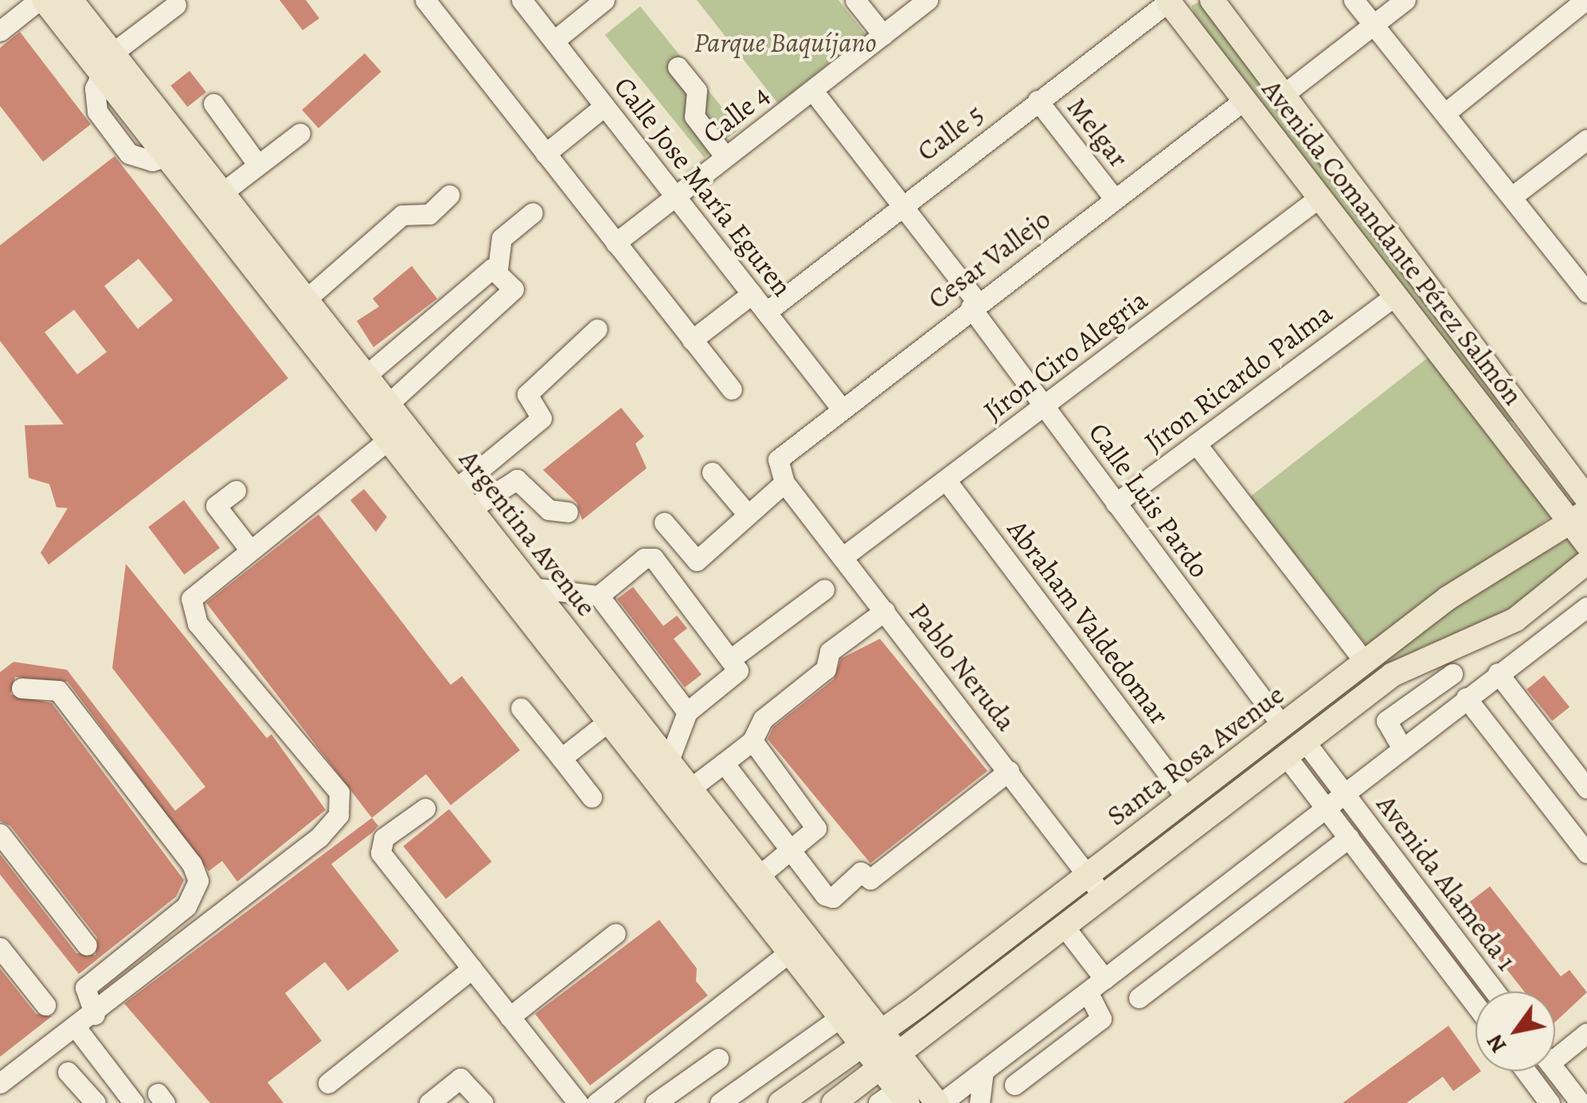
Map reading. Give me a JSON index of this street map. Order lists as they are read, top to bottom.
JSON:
{
  "streets": {
    "main road": ["Avenida Comandante Pérez Salmón", "Argentina Avenue", "Santa Rosa Avenue"],
    "street": [
      "Calle 4",
      "Calle 5",
      "Melgar",
      "Calle Jose María Eguren",
      "Cesar Vallejo",
      "Jíron Ciro Alegria",
      "Jíron Ricardo Palma",
      "Calle Luis Pardo",
      "Abraham Valdedomar",
      "Pablo Neruda",
      "Avenida Alameda 1"
    ]
  },
  "crossings": [
    ["Calle 4", "Calle Jose María Eguren"],
    ["Calle 4", "Calle Luis Pardo"],
    ["Calle 5", "Melgar"],
    ["Calle 5", "Calle Jose María Eguren"],
    ["Calle 5", "Avenida Comandante Pérez Salmón"],
    ["Calle 5", "Calle Luis Pardo"],
    ["Melgar", "Cesar Vallejo"],
    ["Calle Jose María Eguren", "Cesar Vallejo"],
    ["Avenida Comandante Pérez Salmón", "Cesar Vallejo"],
    ["Avenida Comandante Pérez Salmón", "Jíron Ciro Alegria"],
    ["Avenida Comandante Pérez Salmón", "Jíron Ricardo Palma"],
    ["Avenida Comandante Pérez Salmón", "Santa Rosa Avenue"],
    ["Cesar Vallejo", "Calle Luis Pardo"],
    ["Cesar Vallejo", "Pablo Neruda"],
    ["Jíron Ciro Alegria", "Calle Luis Pardo"],
    ["Jíron Ciro Alegria", "Abraham Valdedomar"],
    ["Jíron Ciro Alegria", "Pablo Neruda"],
    ["Jíron Ricardo Palma", "Calle Luis Pardo"],
    ["Calle Luis Pardo", "Santa Rosa Avenue"],
    ["Argentina Avenue", "Santa Rosa Avenue"],
    ["Abraham Valdedomar", "Santa Rosa Avenue"],
    ["Pablo Neruda", "Santa Rosa Avenue"],
    ["Santa Rosa Avenue", "Avenida Alameda 1"]
  ],
  "parks": ["Parque Baquíjano"],
  "north": "bottom left"
}
